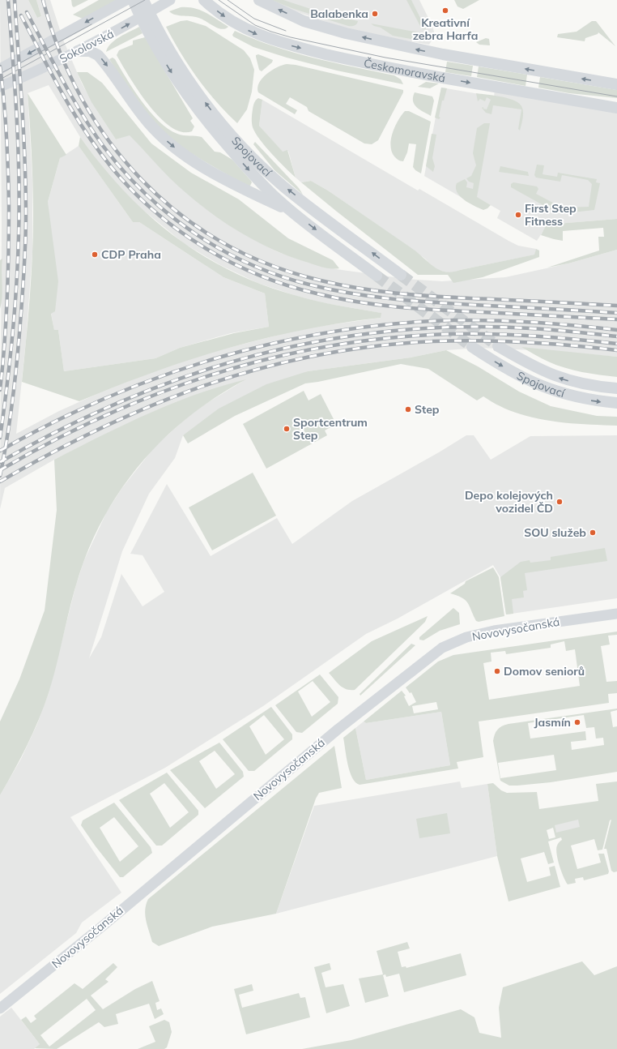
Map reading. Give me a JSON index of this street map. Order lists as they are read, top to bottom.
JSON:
{
  "streets": {
    "main road": [
      "Sokolovská",
      "Českomoravská",
      "Spojovací",
      "Novovysočanská"
    ]
  },
  "places": [
    "Kreativní zebra Harfa",
    "Balabenka",
    "First Step Fitness",
    "CDP Praha",
    "Step",
    "Sportcentrum Step",
    "Depo kolejových vozidel ČD",
    "SOU služeb",
    "Domov seniorů",
    "Jasmín"
  ]
}
